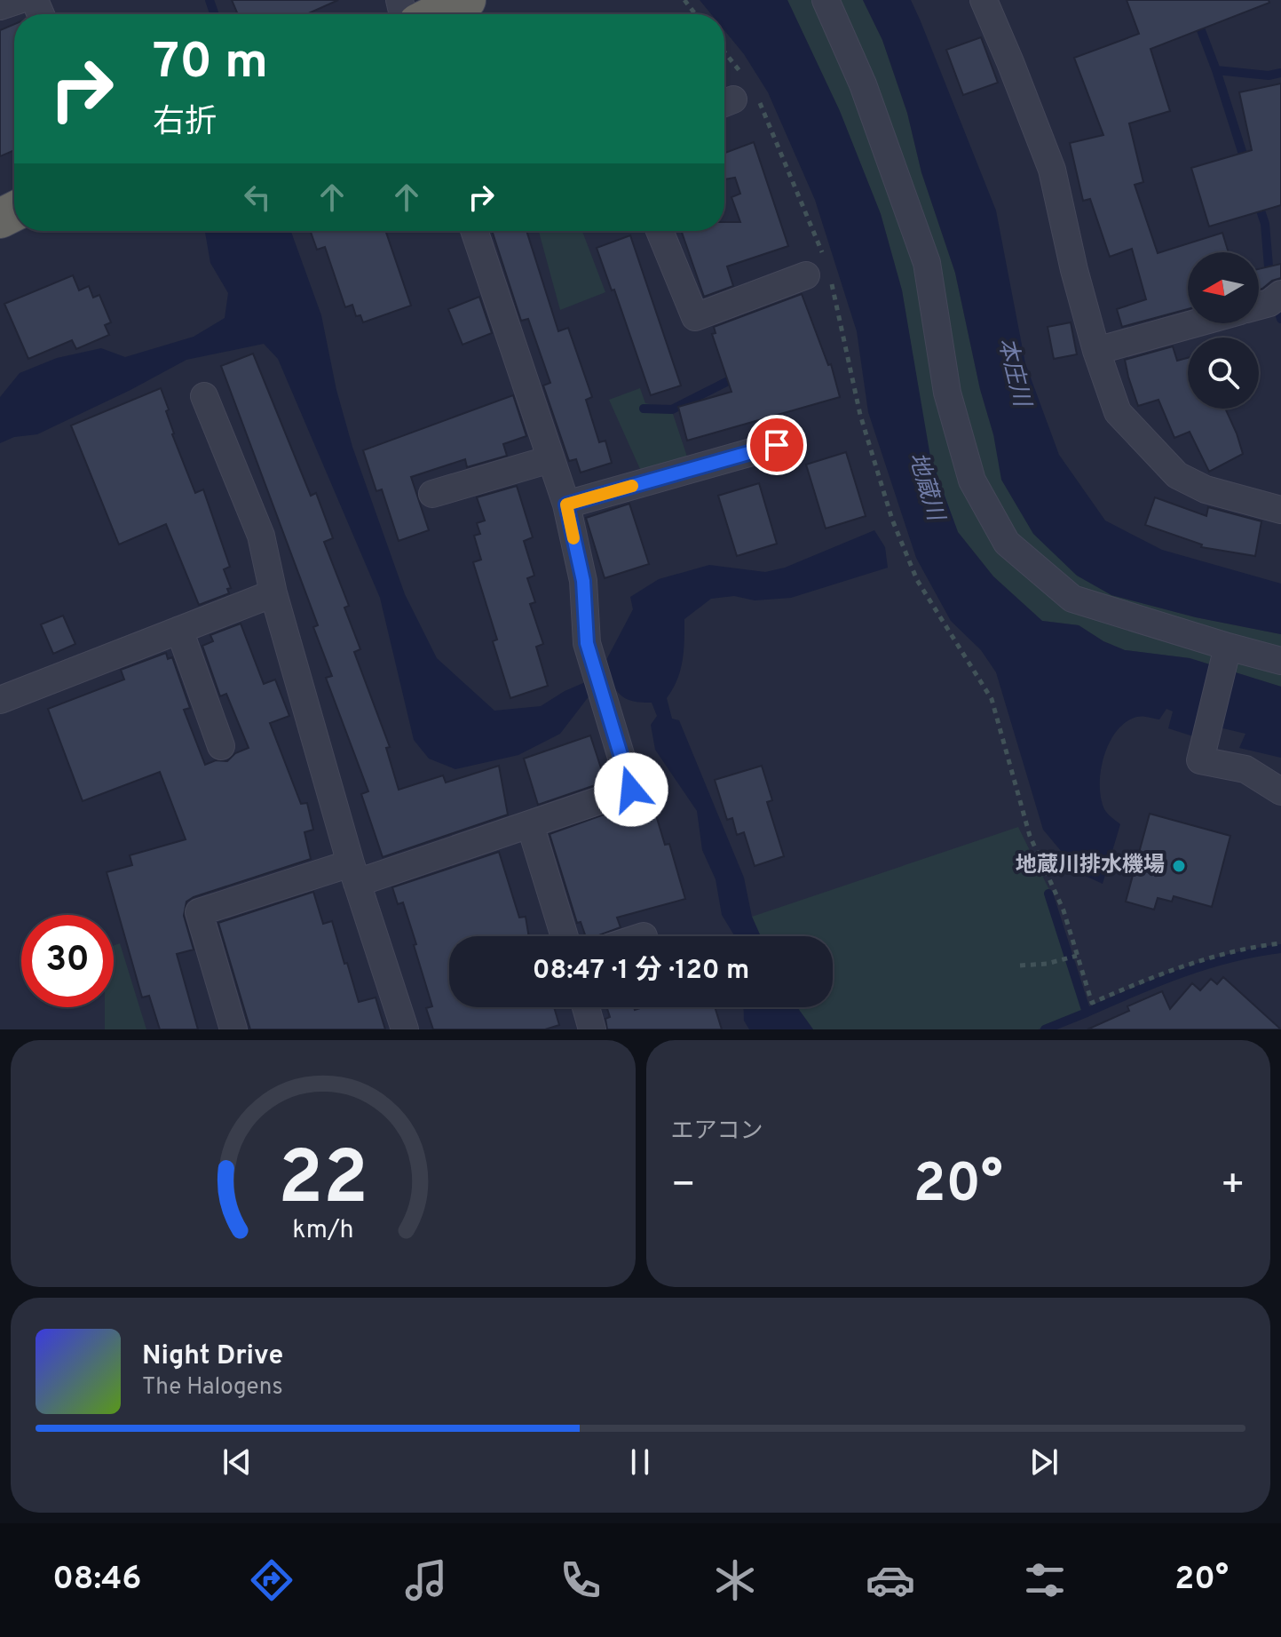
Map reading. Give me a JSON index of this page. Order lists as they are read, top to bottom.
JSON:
{
  "water": ["本庄川", "地蔵川"],
  "places": ["地蔵川排水機場"],
  "north": "left",
  "page": {
    "turn": ["70 m", "右折"],
    "limit": "30",
    "trip": "08:47 · 1 分 · 120 m",
    "tile": "エアコン",
    "heat": ["−", "20°", "+"],
    "song": ["Night Drive", "The Halogens"],
    "tabs": ["08:46", "20°"],
    "gauge": ["22", "km/h"]
  }
}
